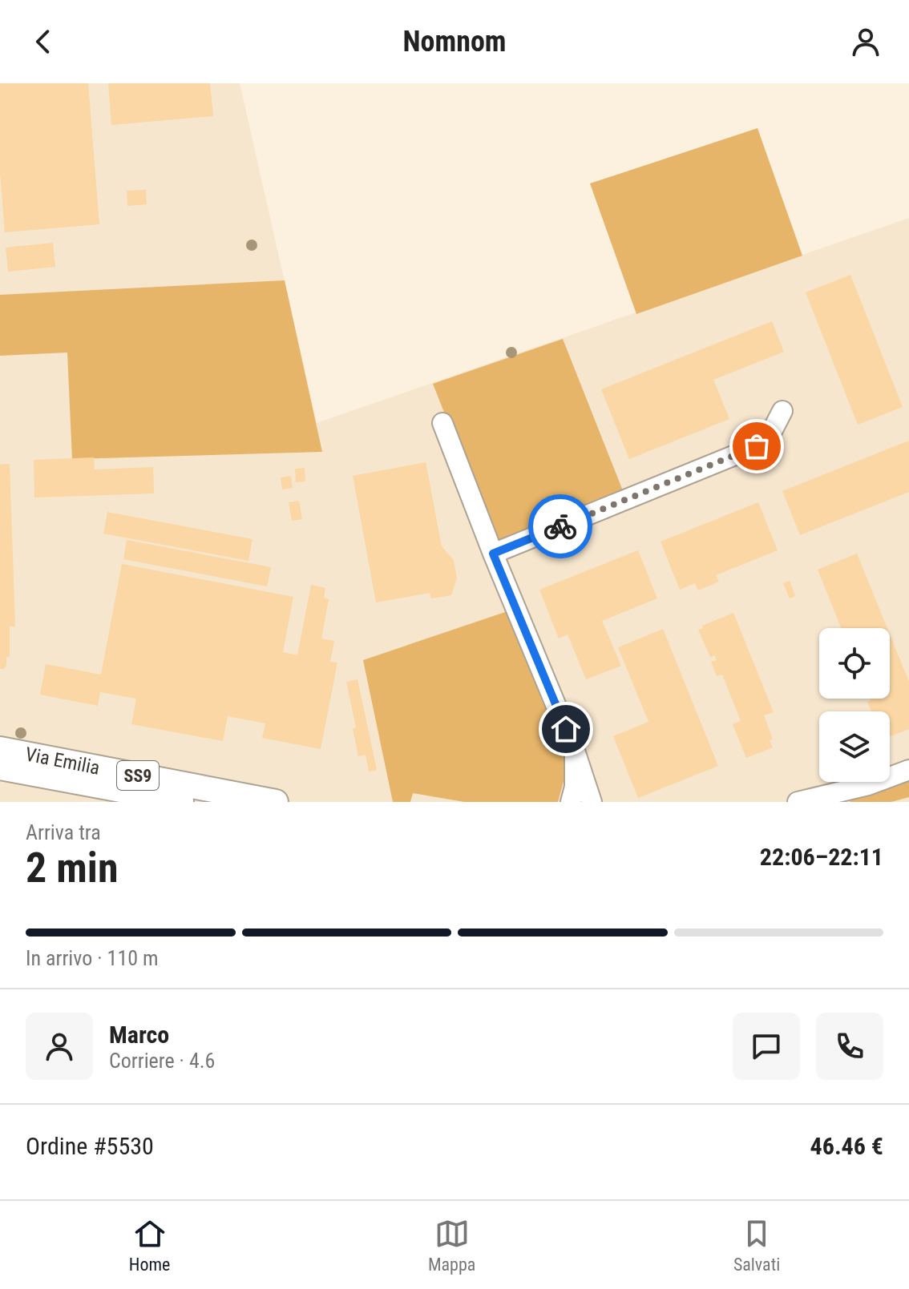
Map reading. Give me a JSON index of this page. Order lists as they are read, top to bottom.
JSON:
{
  "streets": {
    "main road": ["Via Emilia", "SS9"]
  },
  "page": {
    "header": "Nomnom",
    "heading": ["2 min", "Arriva tra", "22:06–22:11"],
    "panel": [
      "Marco",
      "Corriere · 4.6",
      "Ordine #5530",
      "46.46 €"
    ],
    "bar": "In arrivo · 110 m",
    "tabs": ["Home", "Mappa", "Salvati"]
  }
}
